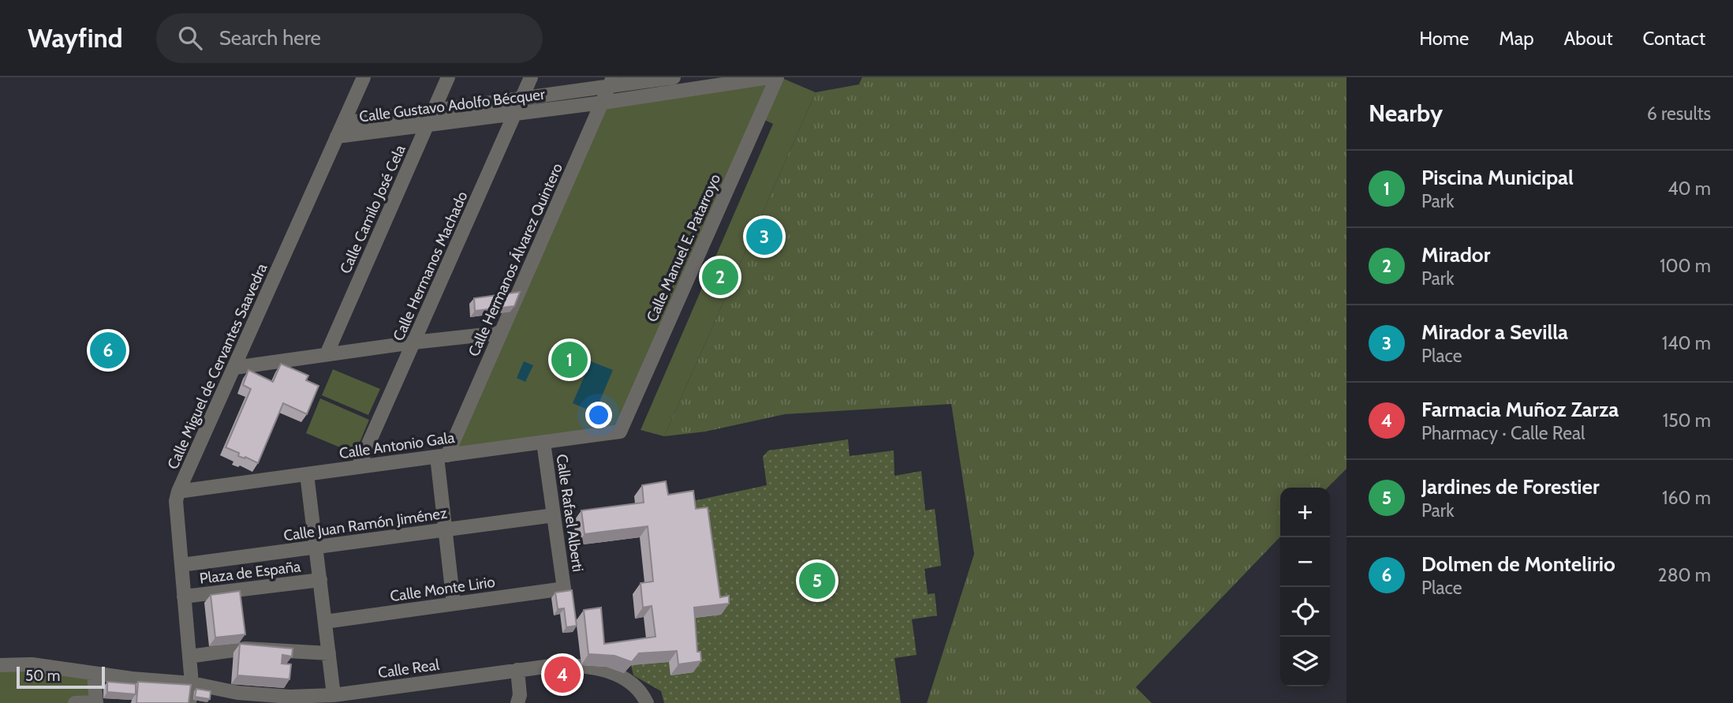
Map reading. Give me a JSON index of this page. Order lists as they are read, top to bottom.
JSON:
{
  "streets": {
    "street": [
      "Calle Gustavo Adolfo Bécquer",
      "Calle Camilo José Cela",
      "Calle Manuel E. Patarroyo",
      "Calle Hermanos Álvarez Quintero",
      "Calle Hermanos Machado",
      "Calle Miguel de Cervantes Saavedra",
      "Calle Antonio Gala",
      "Calle Rafael Alberti",
      "Calle Juan Ramón Jiménez",
      "Plaza de España",
      "Calle Monte Lirio",
      "Calle Real"
    ]
  },
  "crossings": [
    ["Calle Gustavo Adolfo Bécquer", "Calle Camilo José Cela"],
    ["Calle Gustavo Adolfo Bécquer", "Calle Hermanos Álvarez Quintero"],
    ["Calle Gustavo Adolfo Bécquer", "Calle Hermanos Machado"],
    ["Calle Gustavo Adolfo Bécquer", "Calle Miguel de Cervantes Saavedra"],
    ["Calle Manuel E. Patarroyo", "Calle Antonio Gala"],
    ["Calle Hermanos Álvarez Quintero", "Calle Antonio Gala"],
    ["Calle Hermanos Machado", "Calle Antonio Gala"],
    ["Calle Miguel de Cervantes Saavedra", "Calle Antonio Gala"],
    ["Calle Miguel de Cervantes Saavedra", "Calle Juan Ramón Jiménez"],
    ["Calle Miguel de Cervantes Saavedra", "Plaza de España"],
    ["Calle Miguel de Cervantes Saavedra", "Calle Real"],
    ["Calle Antonio Gala", "Calle Rafael Alberti"],
    ["Calle Rafael Alberti", "Calle Juan Ramón Jiménez"],
    ["Calle Rafael Alberti", "Calle Monte Lirio"]
  ],
  "scale_bar": "50 m",
  "page": {
    "header": "Wayfind",
    "search": "Search here",
    "nav": [
      "Home",
      "Map",
      "About",
      "Contact"
    ],
    "heading": ["Nearby", "6 results"],
    "list": [
      {
        "mark": "1",
        "name": "Piscina Municipal",
        "note": "Park",
        "value": "40 m"
      },
      {
        "mark": "2",
        "name": "Mirador",
        "note": "Park",
        "value": "100 m"
      },
      {
        "mark": "3",
        "name": "Mirador a Sevilla",
        "note": "Place",
        "value": "140 m"
      },
      {
        "mark": "4",
        "name": "Farmacia Muñoz Zarza",
        "note": "Pharmacy · Calle Real",
        "value": "150 m"
      },
      {
        "mark": "5",
        "name": "Jardines de Forestier",
        "note": "Park",
        "value": "160 m"
      },
      {
        "mark": "6",
        "name": "Dolmen de Montelirio",
        "note": "Place",
        "value": "280 m"
      }
    ],
    "pins": [
      "3",
      "2",
      "6",
      "1",
      "5",
      "4"
    ],
    "map_buttons": ["+", "−"],
    "scale": "50 m"
  }
}
